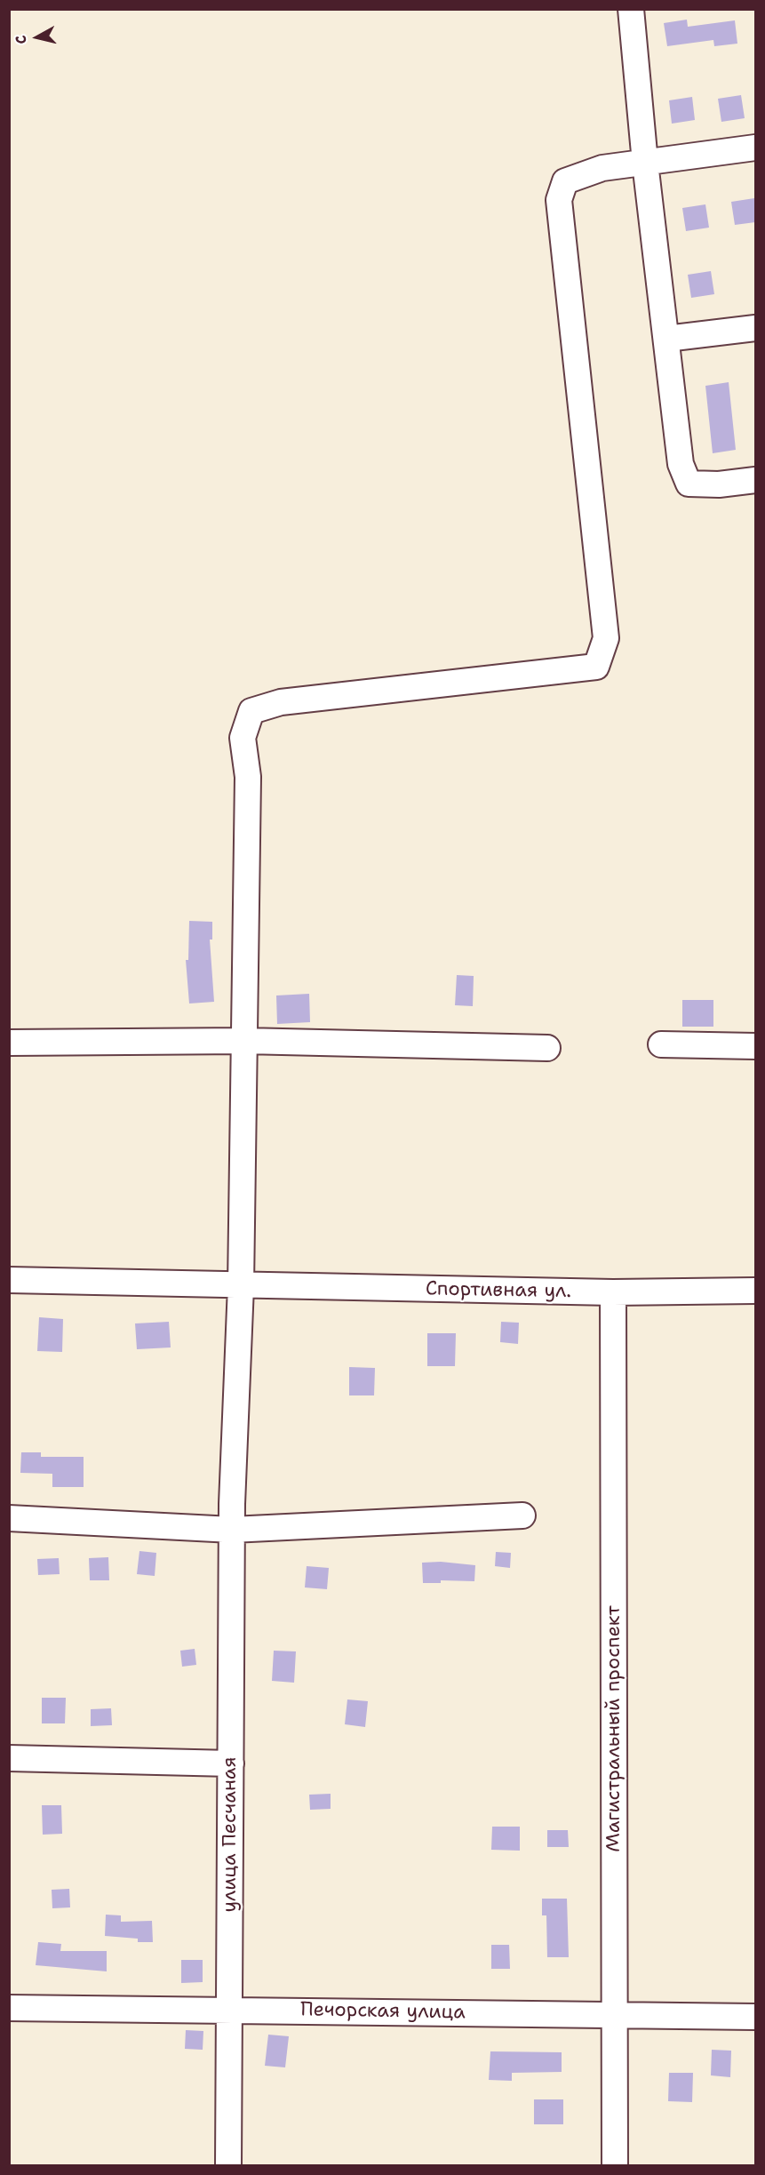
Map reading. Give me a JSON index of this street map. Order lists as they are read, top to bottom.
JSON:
{
  "streets": {
    "street": [
      "Спортивная ул.",
      "Магистральный проспект",
      "улица Песчаная",
      "Печорская улица"
    ]
  },
  "crossings": [
    ["Спортивная ул.", "Магистральный проспект"],
    ["Спортивная ул.", "улица Песчаная"],
    ["Магистральный проспект", "Печорская улица"],
    ["улица Песчаная", "Печорская улица"]
  ],
  "north": "left"
}
